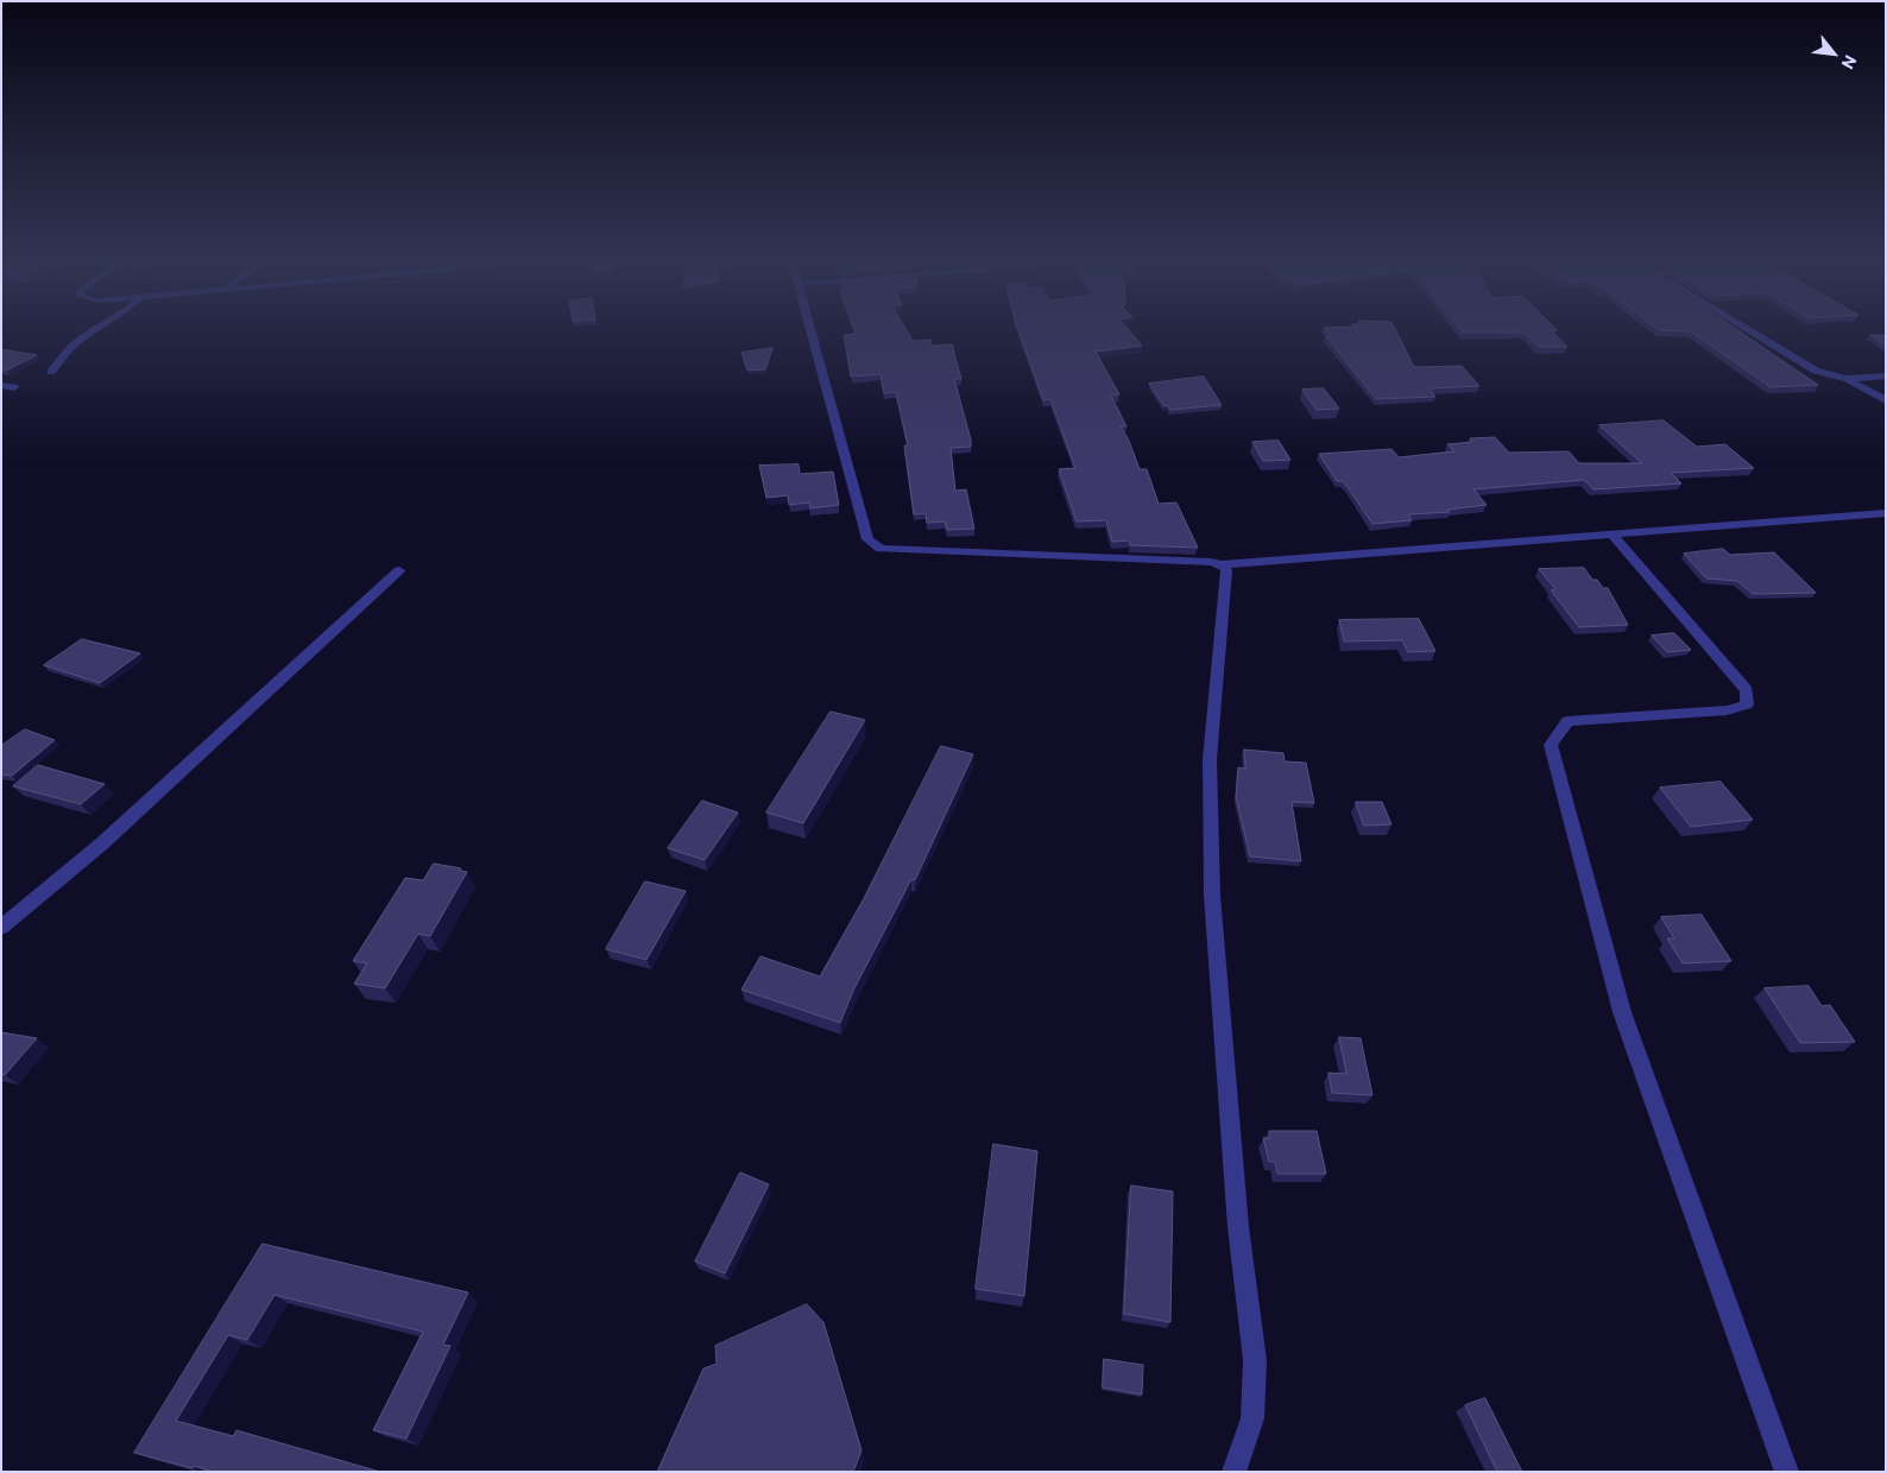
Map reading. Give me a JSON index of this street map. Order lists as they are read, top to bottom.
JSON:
{
  "north": "bottom right"
}
